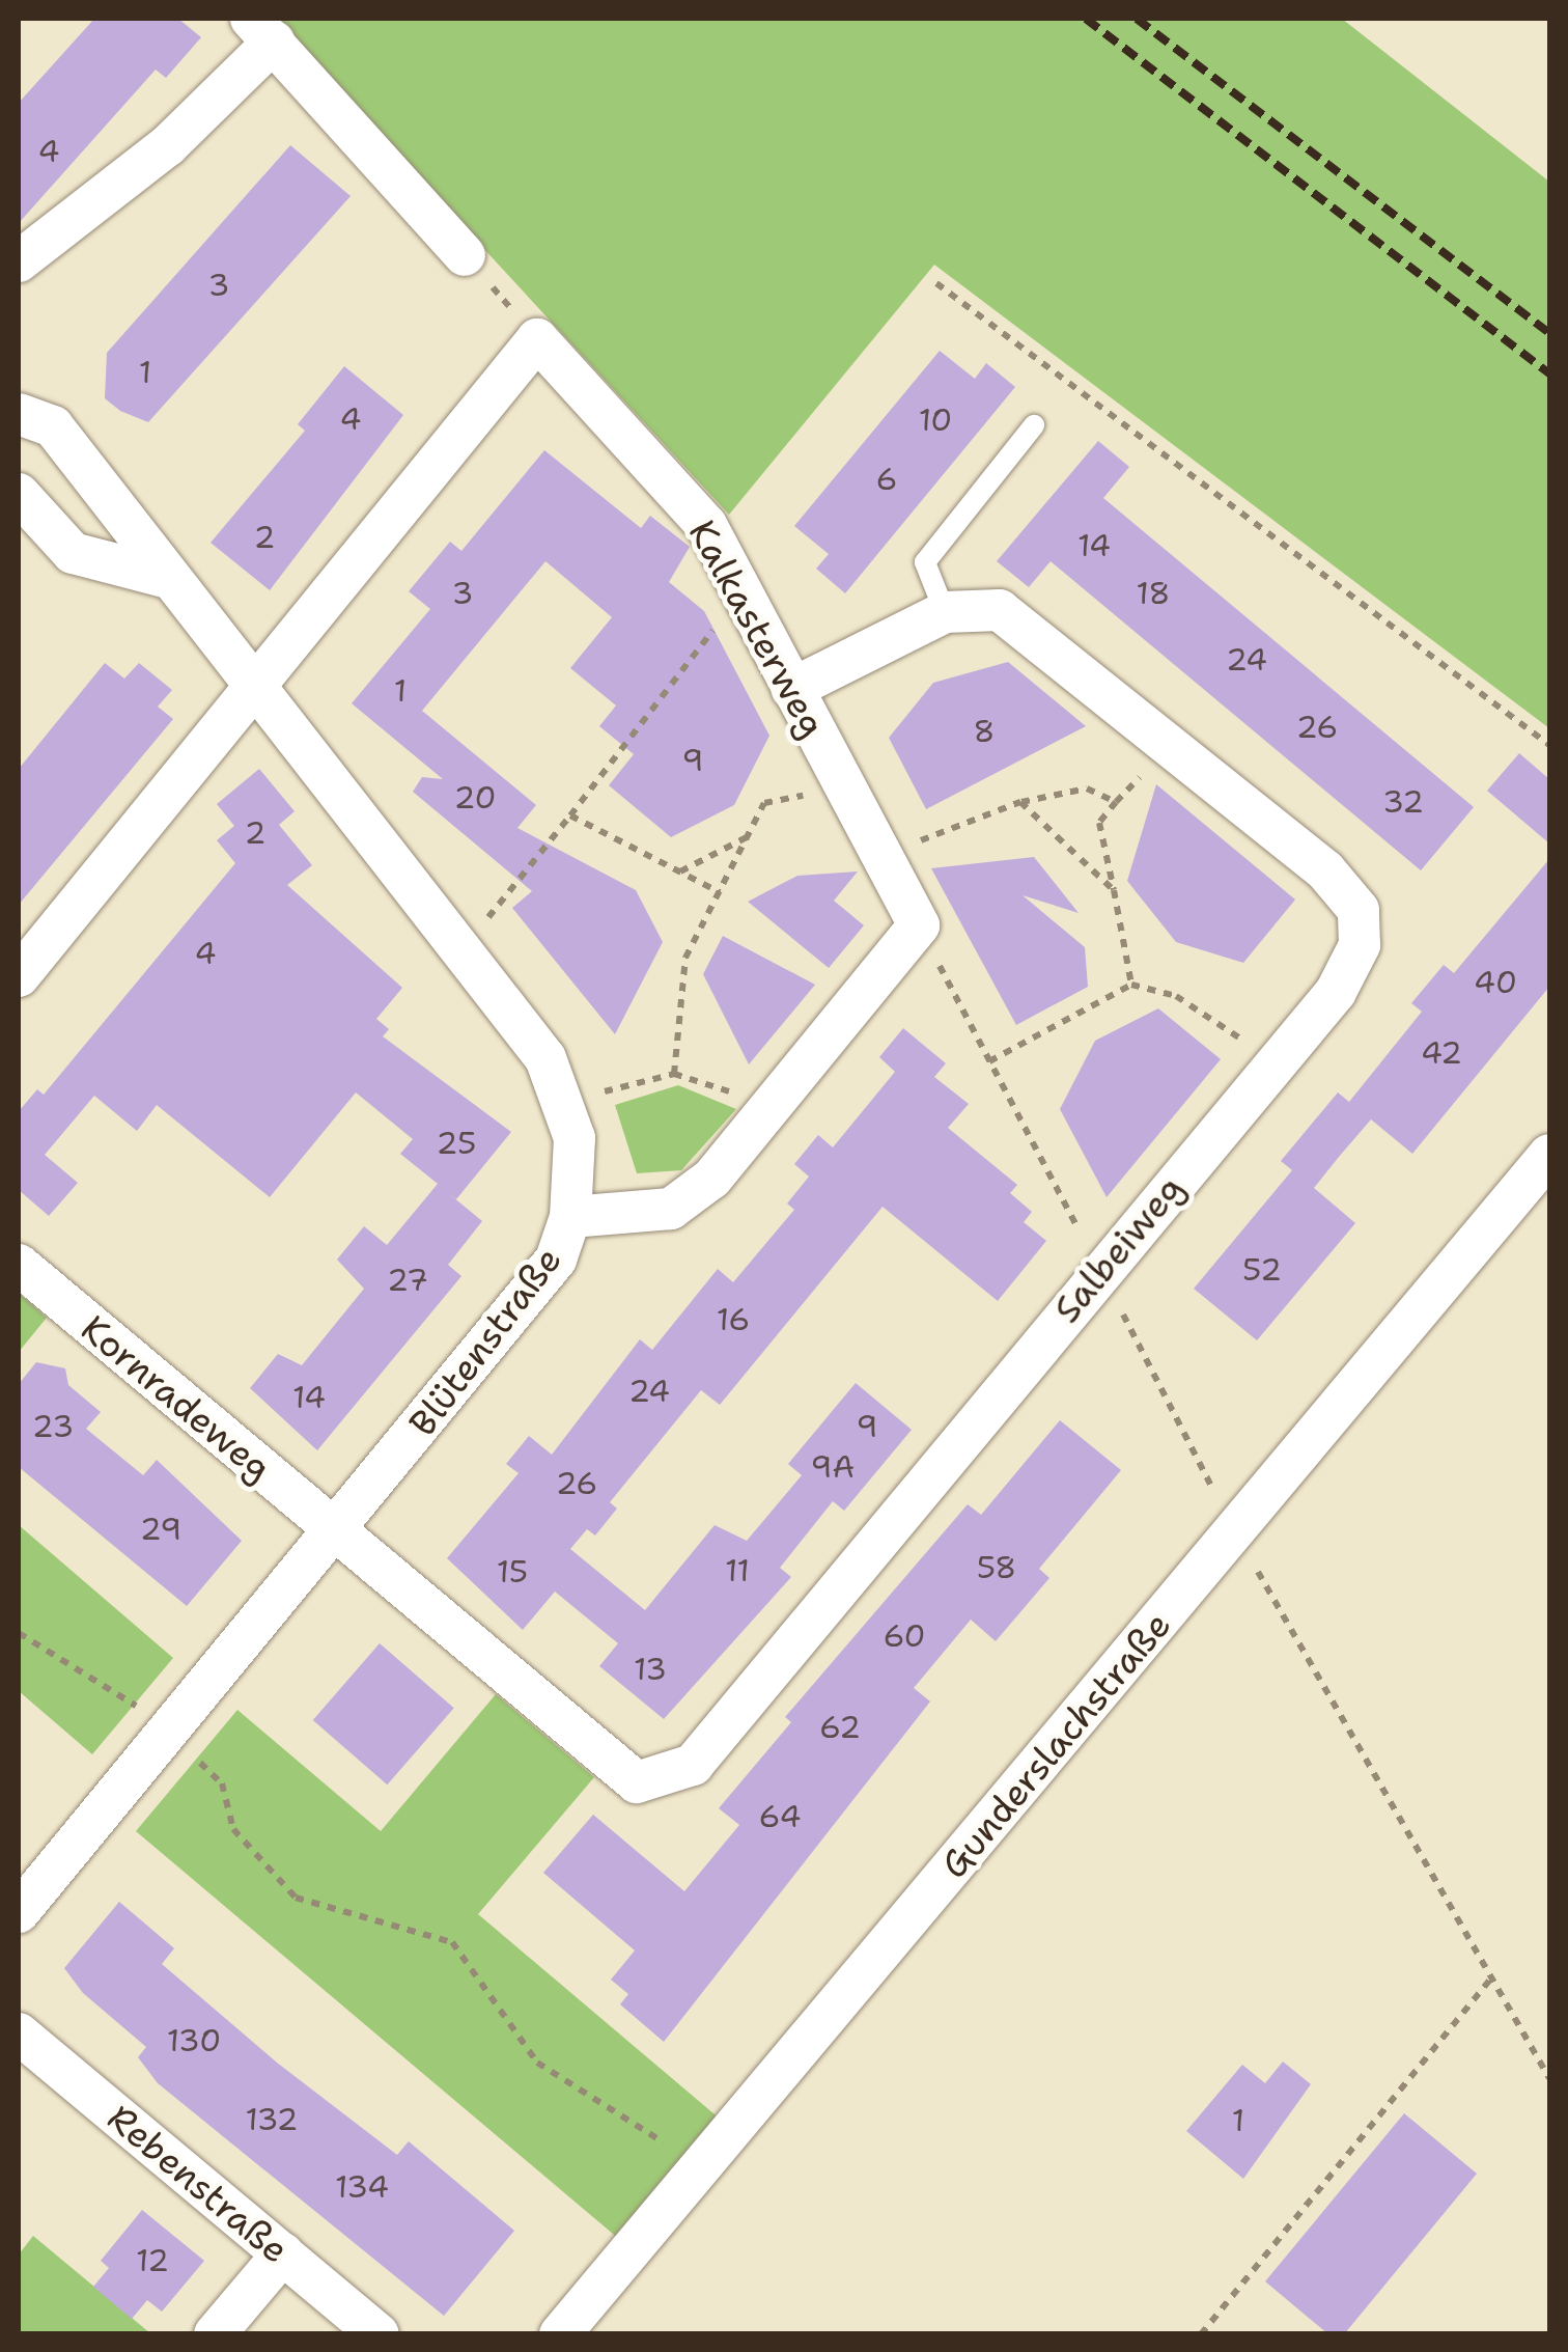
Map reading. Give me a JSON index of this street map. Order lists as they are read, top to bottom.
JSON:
{
  "streets": {
    "street": [
      "Kalkasterweg",
      "Salbeiweg",
      "Blütenstraße",
      "Kornradeweg",
      "Gunderslachstraße",
      "Rebenstraße"
    ]
  },
  "crossings": [
    ["Kalkasterweg", "Salbeiweg"],
    ["Kalkasterweg", "Blütenstraße"],
    ["Salbeiweg", "Blütenstraße"],
    ["Salbeiweg", "Kornradeweg"],
    ["Blütenstraße", "Kornradeweg"]
  ],
  "house_numbers": [
    "4",
    "3",
    "1",
    "4",
    "10",
    "6",
    "2",
    "14",
    "3",
    "18",
    "24",
    "1",
    "26",
    "8",
    "9",
    "20",
    "32",
    "2",
    "4",
    "40",
    "42",
    "25",
    "52",
    "27",
    "16",
    "24",
    "14",
    "23",
    "9",
    "9A",
    "26",
    "29",
    "58",
    "11",
    "15",
    "60",
    "13",
    "62",
    "64",
    "130",
    "132",
    "1",
    "134",
    "12"
  ]
}
